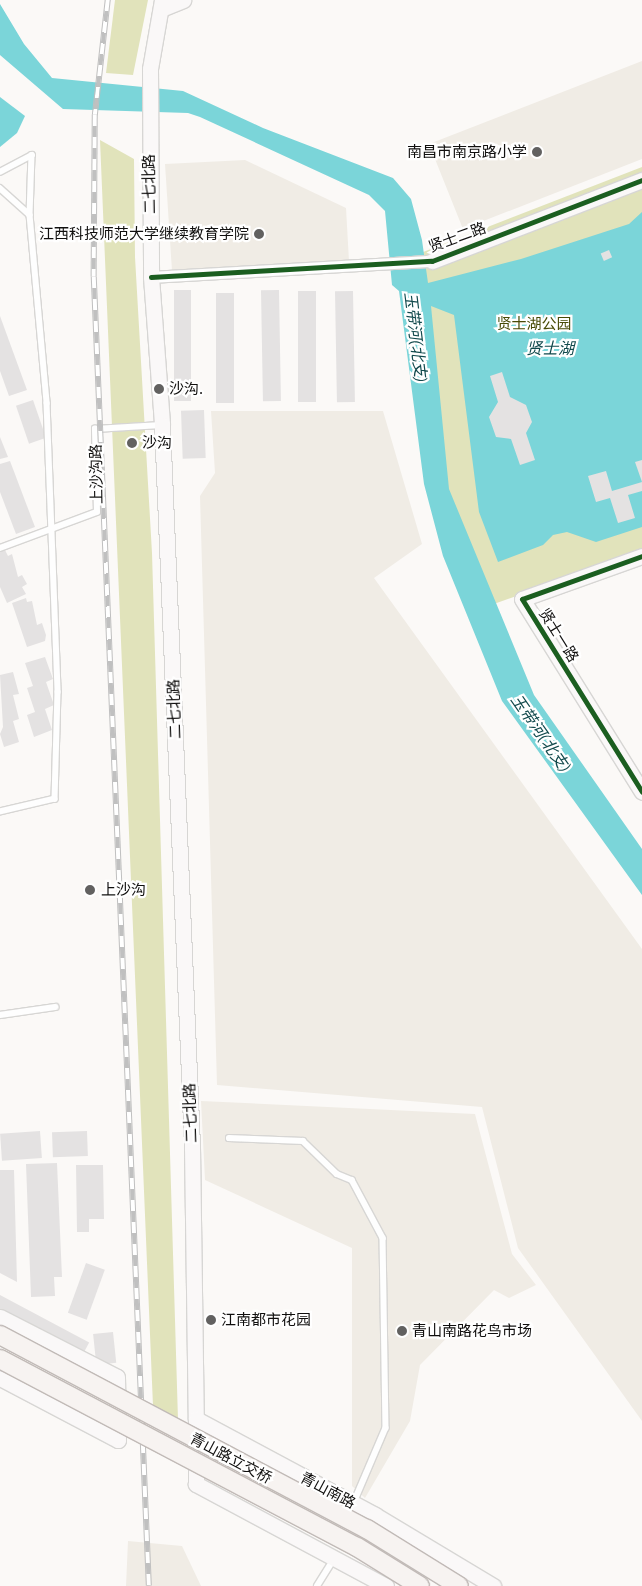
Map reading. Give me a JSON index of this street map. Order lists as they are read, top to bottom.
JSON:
{
  "streets": {
    "main road": [
      "二七北路",
      "贤士二路",
      "贤士一路",
      "青山路立交桥",
      "青山南路"
    ],
    "lane": ["上沙沟路"]
  },
  "crossings": [
    ["二七北路", "贤士二路"],
    ["二七北路", "上沙沟路"],
    ["二七北路", "青山南路"]
  ],
  "water": ["玉带河(北支)", "贤士湖"],
  "parks": ["贤士湖公园"],
  "places": [
    "南昌市南京路小学",
    "江西科技师范大学继续教育学院",
    "沙沟.",
    "沙沟",
    "上沙沟",
    "江南都市花园",
    "青山南路花鸟市场"
  ]
}
